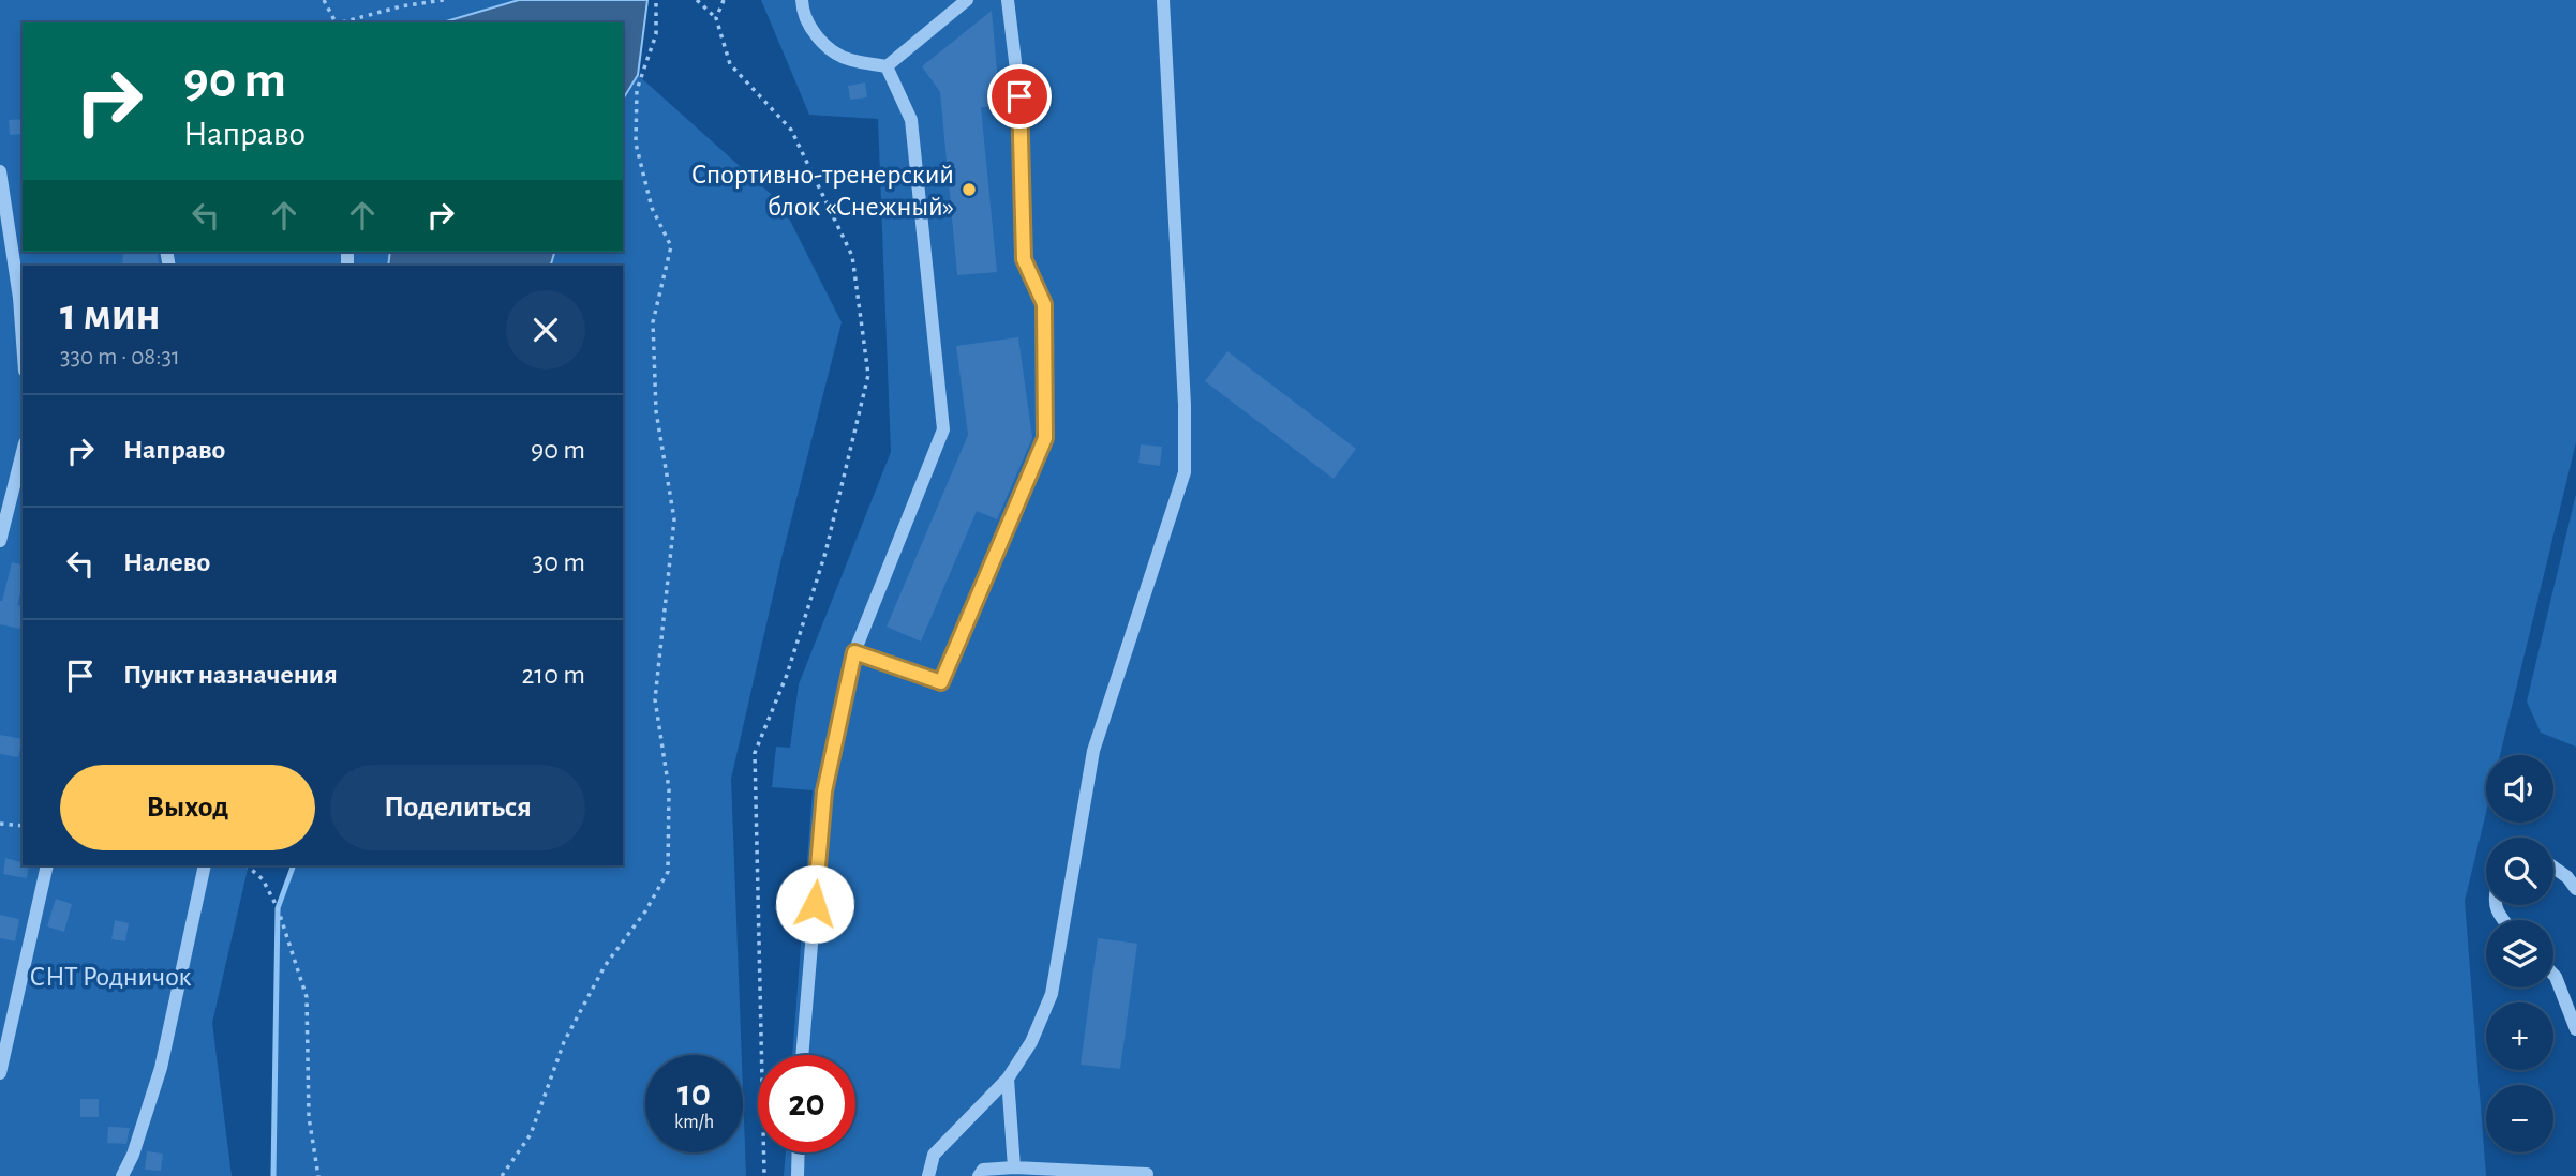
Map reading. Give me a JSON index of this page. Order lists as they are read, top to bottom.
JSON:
{
  "parks": ["СНТ Родничок"],
  "places": ["Спортивно-тренерский блок «Снежный»"],
  "page": {
    "turn": ["90 m", "Направо"],
    "heading": ["1 мин", "330 m · 08:31"],
    "list": [
      {
        "name": "Направо",
        "value": "90 m"
      },
      {
        "name": "Налево",
        "value": "30 m"
      },
      {
        "name": "Пункт назначения",
        "value": "210 m"
      }
    ],
    "buttons": ["Выход", "Поделиться"],
    "map_buttons": ["+", "−"],
    "speed": "10 km/h",
    "limit": "20"
  }
}
